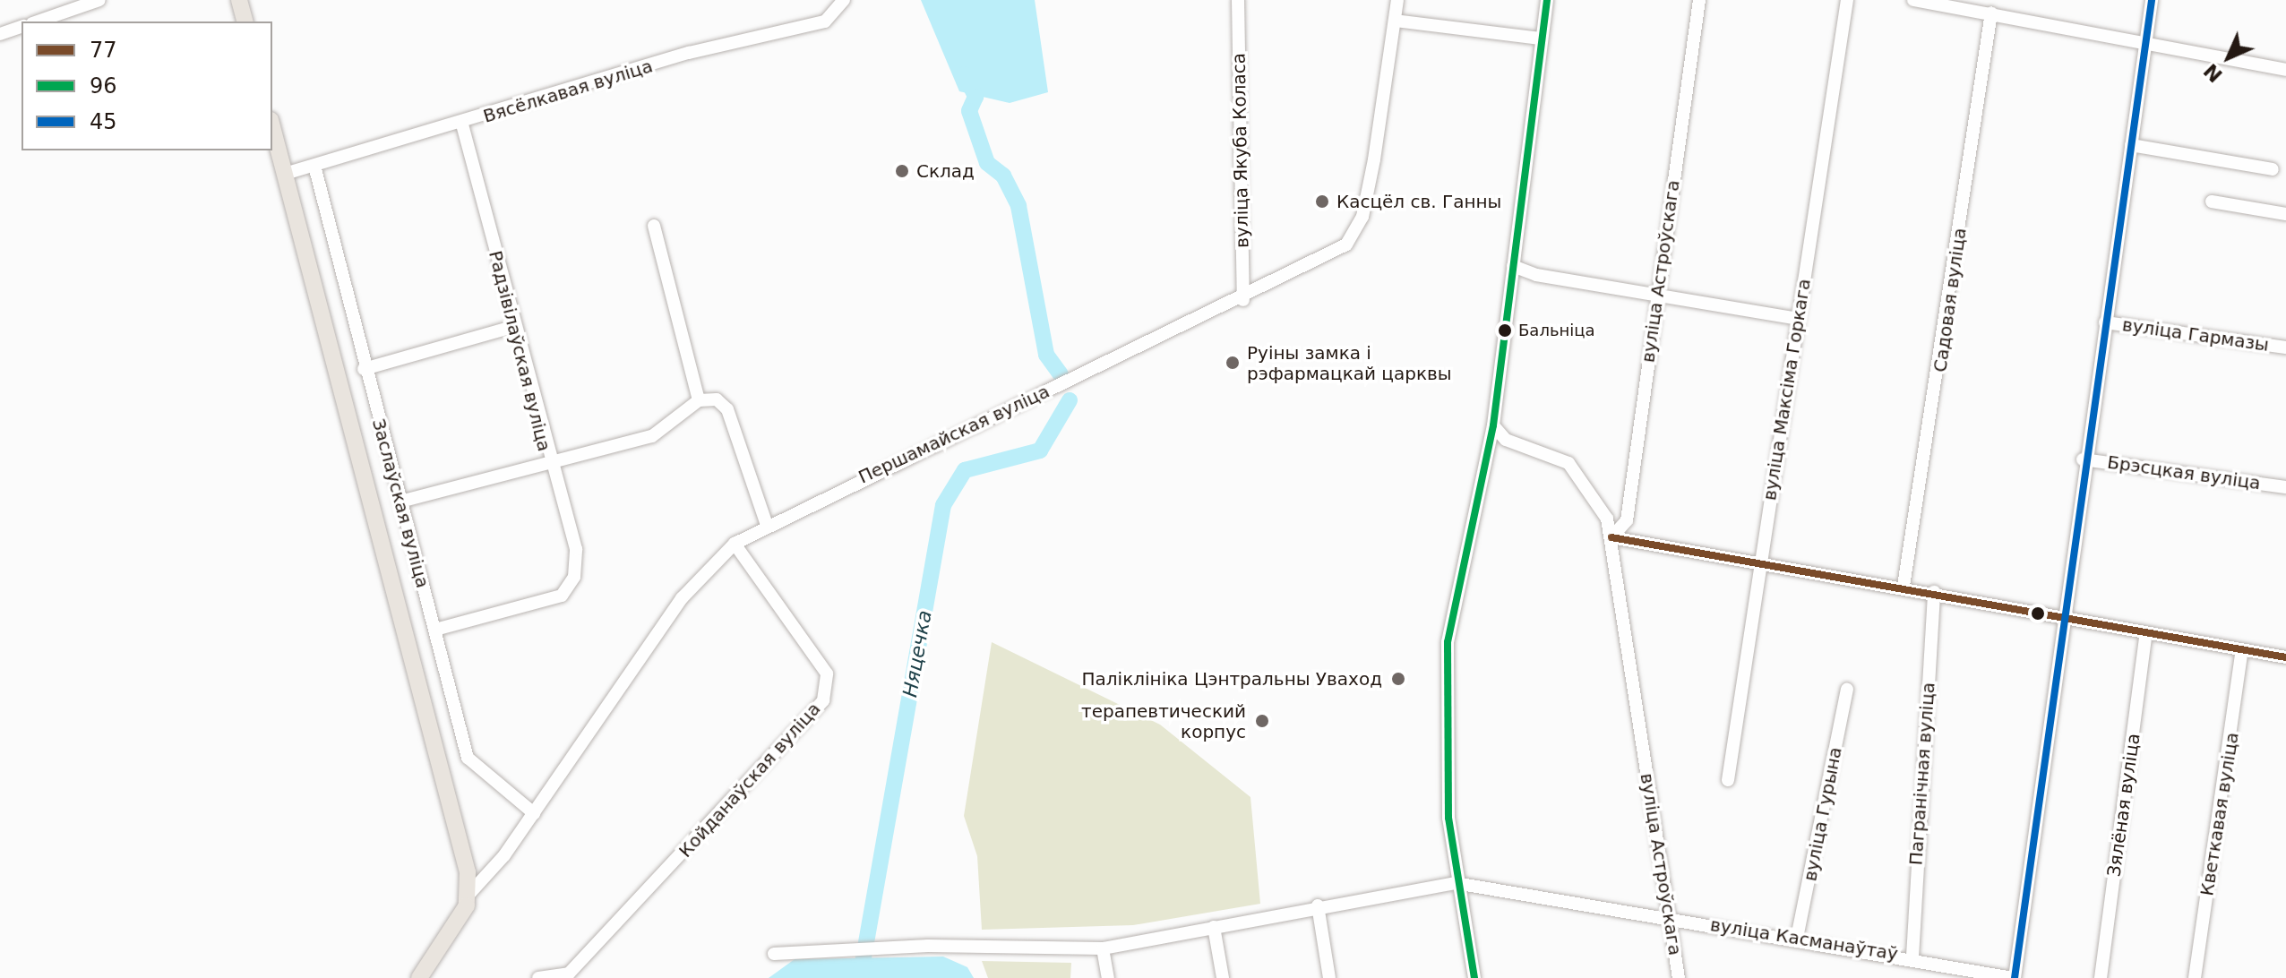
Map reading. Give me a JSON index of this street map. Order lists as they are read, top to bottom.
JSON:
{
  "streets": {
    "street": [
      "Вясёлкавая вуліца",
      "вуліца Якуба Коласа",
      "вуліца Астроўскага",
      "Садовая вуліца",
      "вуліца Гармазы",
      "Радзівілаўская вуліца",
      "вуліца Максіма Горкага",
      "Першамайская вуліца",
      "Брэсцкая вуліца",
      "Заслаўская вуліца",
      "Пагранічная вуліца",
      "Койданаўская вуліца",
      "Зялёная вуліца",
      "вуліца Гурына",
      "Кветкавая вуліца",
      "вуліца Касманаўтаў"
    ]
  },
  "crossings": [
    ["Вясёлкавая вуліца", "Радзівілаўская вуліца"],
    ["Вясёлкавая вуліца", "Заслаўская вуліца"],
    ["вуліца Якуба Коласа", "Першамайская вуліца"],
    ["вуліца Астроўскага", "вуліца Касманаўтаў"],
    ["Радзівілаўская вуліца", "Заслаўская вуліца"],
    ["Першамайская вуліца", "Заслаўская вуліца"],
    ["Першамайская вуліца", "Койданаўская вуліца"],
    ["Пагранічная вуліца", "вуліца Касманаўтаў"],
    ["вуліца Гурына", "вуліца Касманаўтаў"]
  ],
  "water": ["Няцечка"],
  "places": [
    "Склад",
    "Касцёл св. Ганны",
    "Бальніца",
    "Руіны замка і рэфармацкай царквы",
    "Паліклініка Цэнтральны Уваход",
    "терапевтический корпус"
  ],
  "lines": ["transit line 96", "transit line 45", "transit line 77"],
  "legend": ["77", "96", "45"],
  "north": "bottom left"
}
